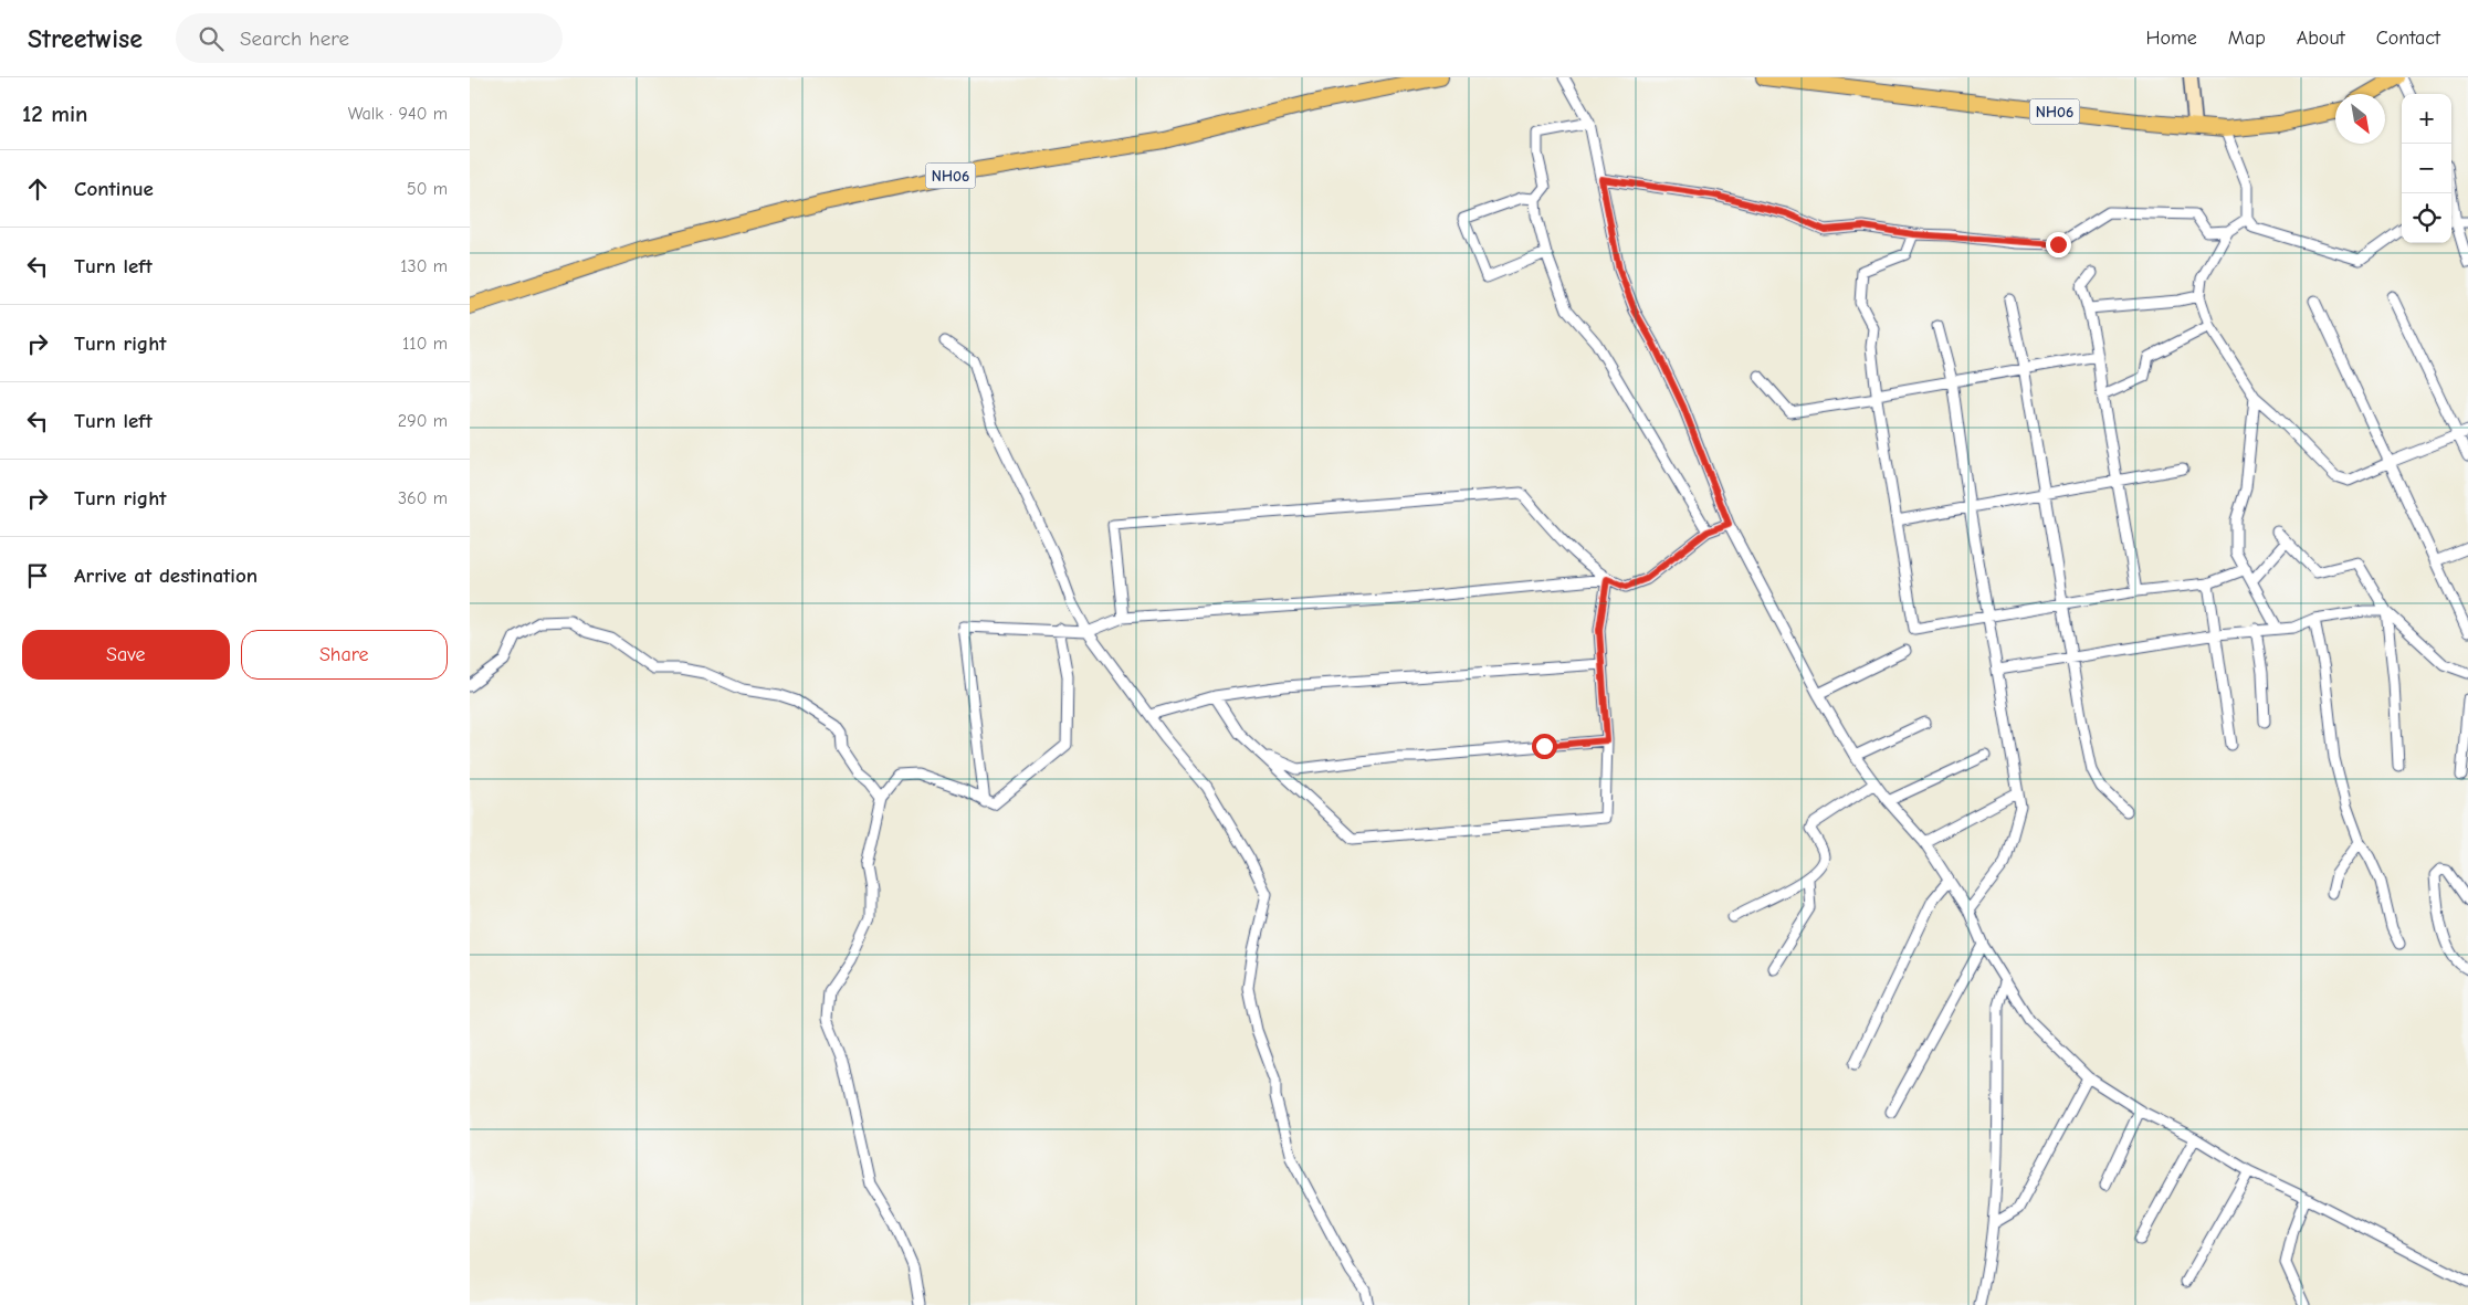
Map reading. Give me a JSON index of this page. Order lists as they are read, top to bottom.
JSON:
{
  "streets": {
    "main road": ["NH06"]
  },
  "north": "bottom right",
  "page": {
    "header": "Streetwise",
    "search": "Search here",
    "nav": [
      "Home",
      "Map",
      "About",
      "Contact"
    ],
    "heading": ["12 min", "Walk · 940 m"],
    "map_buttons": ["+", "−"],
    "list": [
      ["Continue", "50 m"],
      ["Turn left", "130 m"],
      ["Turn right", "110 m"],
      ["Turn left", "290 m"],
      ["Turn right", "360 m"],
      "Arrive at destination"
    ],
    "buttons": ["Save", "Share"]
  }
}
